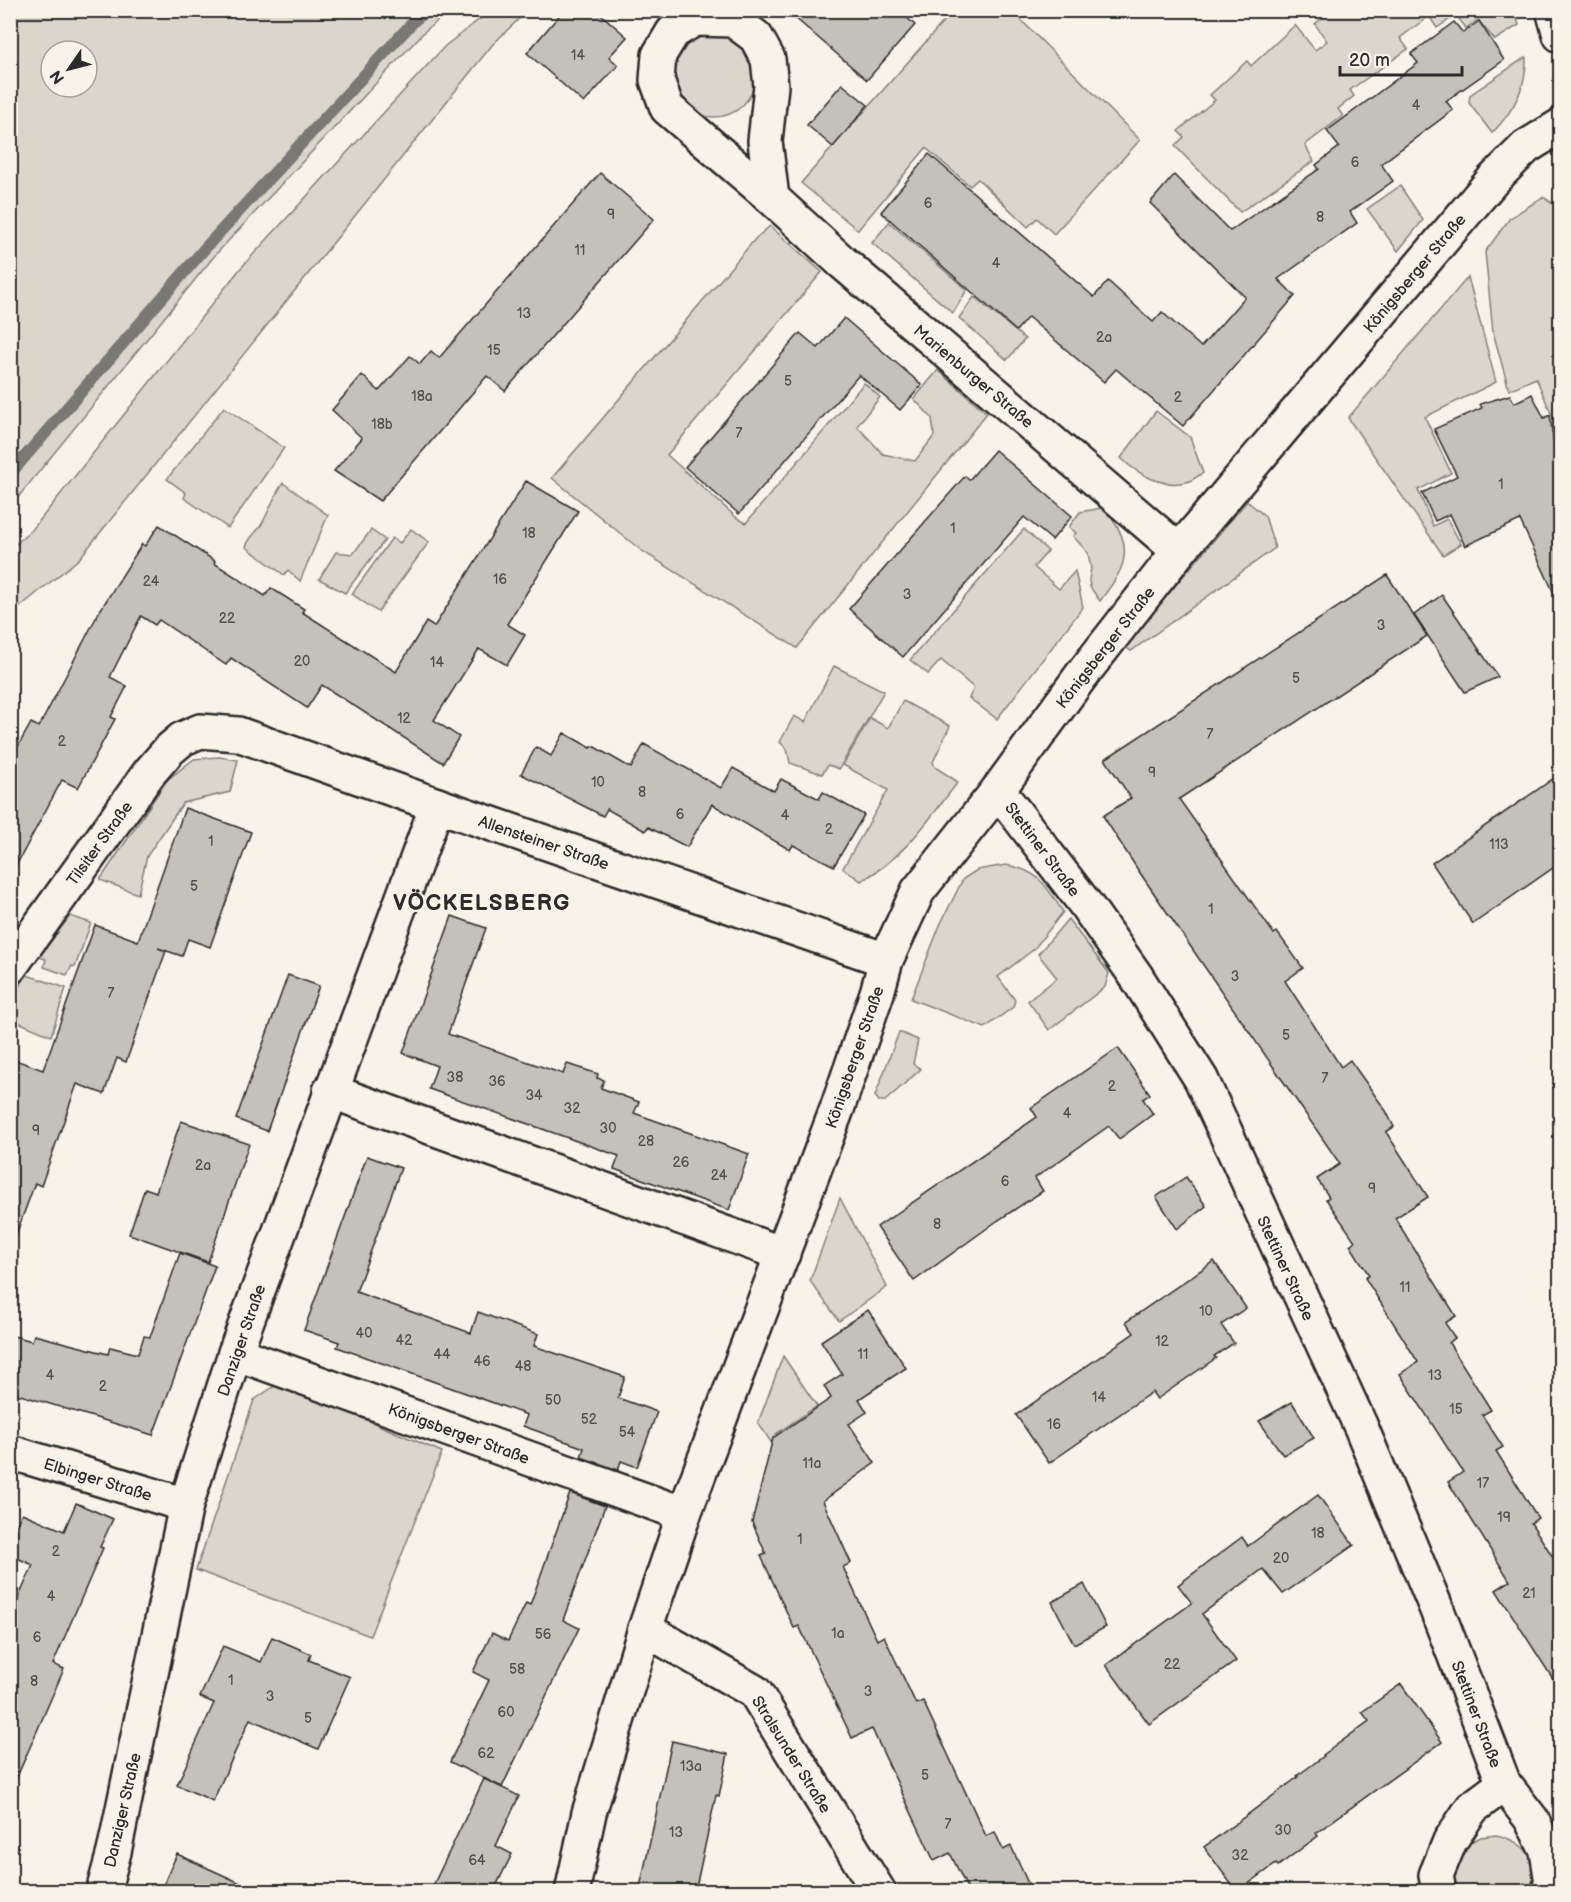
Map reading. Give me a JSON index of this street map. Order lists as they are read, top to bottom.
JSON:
{
  "streets": {
    "street": [
      "Königsberger Straße",
      "Marienburger Straße",
      "Allensteiner Straße",
      "Tilsiter Straße",
      "Stettiner Straße",
      "Danziger Straße",
      "Elbinger Straße",
      "Stralsunder Straße"
    ]
  },
  "crossings": [
    ["Königsberger Straße", "Marienburger Straße"],
    ["Königsberger Straße", "Allensteiner Straße"],
    ["Königsberger Straße", "Stettiner Straße"],
    ["Königsberger Straße", "Danziger Straße"],
    ["Königsberger Straße", "Stralsunder Straße"],
    ["Allensteiner Straße", "Tilsiter Straße"],
    ["Allensteiner Straße", "Danziger Straße"],
    ["Danziger Straße", "Elbinger Straße"]
  ],
  "districts": ["VÖCKELSBERG"],
  "house_numbers": [
    "14",
    "4",
    "6",
    "6",
    "9",
    "8",
    "11",
    "4",
    "13",
    "2a",
    "15",
    "5",
    "18a",
    "2",
    "18b",
    "7",
    "1",
    "1",
    "18",
    "16",
    "24",
    "3",
    "22",
    "3",
    "20",
    "14",
    "5",
    "12",
    "7",
    "2",
    "9",
    "10",
    "8",
    "6",
    "4",
    "2",
    "1",
    "113",
    "5",
    "1",
    "3",
    "7",
    "5",
    "38",
    "7",
    "36",
    "2",
    "34",
    "32",
    "4",
    "30",
    "9",
    "28",
    "26",
    "2a",
    "24",
    "6",
    "9",
    "8",
    "11",
    "10",
    "40",
    "42",
    "12",
    "44",
    "11",
    "46",
    "48",
    "4",
    "13",
    "2",
    "14",
    "50",
    "15",
    "52",
    "16",
    "54",
    "11a",
    "17",
    "19",
    "18",
    "1",
    "2",
    "20",
    "21",
    "4",
    "1a",
    "56",
    "6",
    "22",
    "58",
    "1",
    "8",
    "3",
    "3",
    "60",
    "5",
    "62",
    "13a",
    "5",
    "7",
    "30",
    "13",
    "32",
    "64"
  ],
  "scale_bar": "20 m",
  "north": "bottom left"
}
